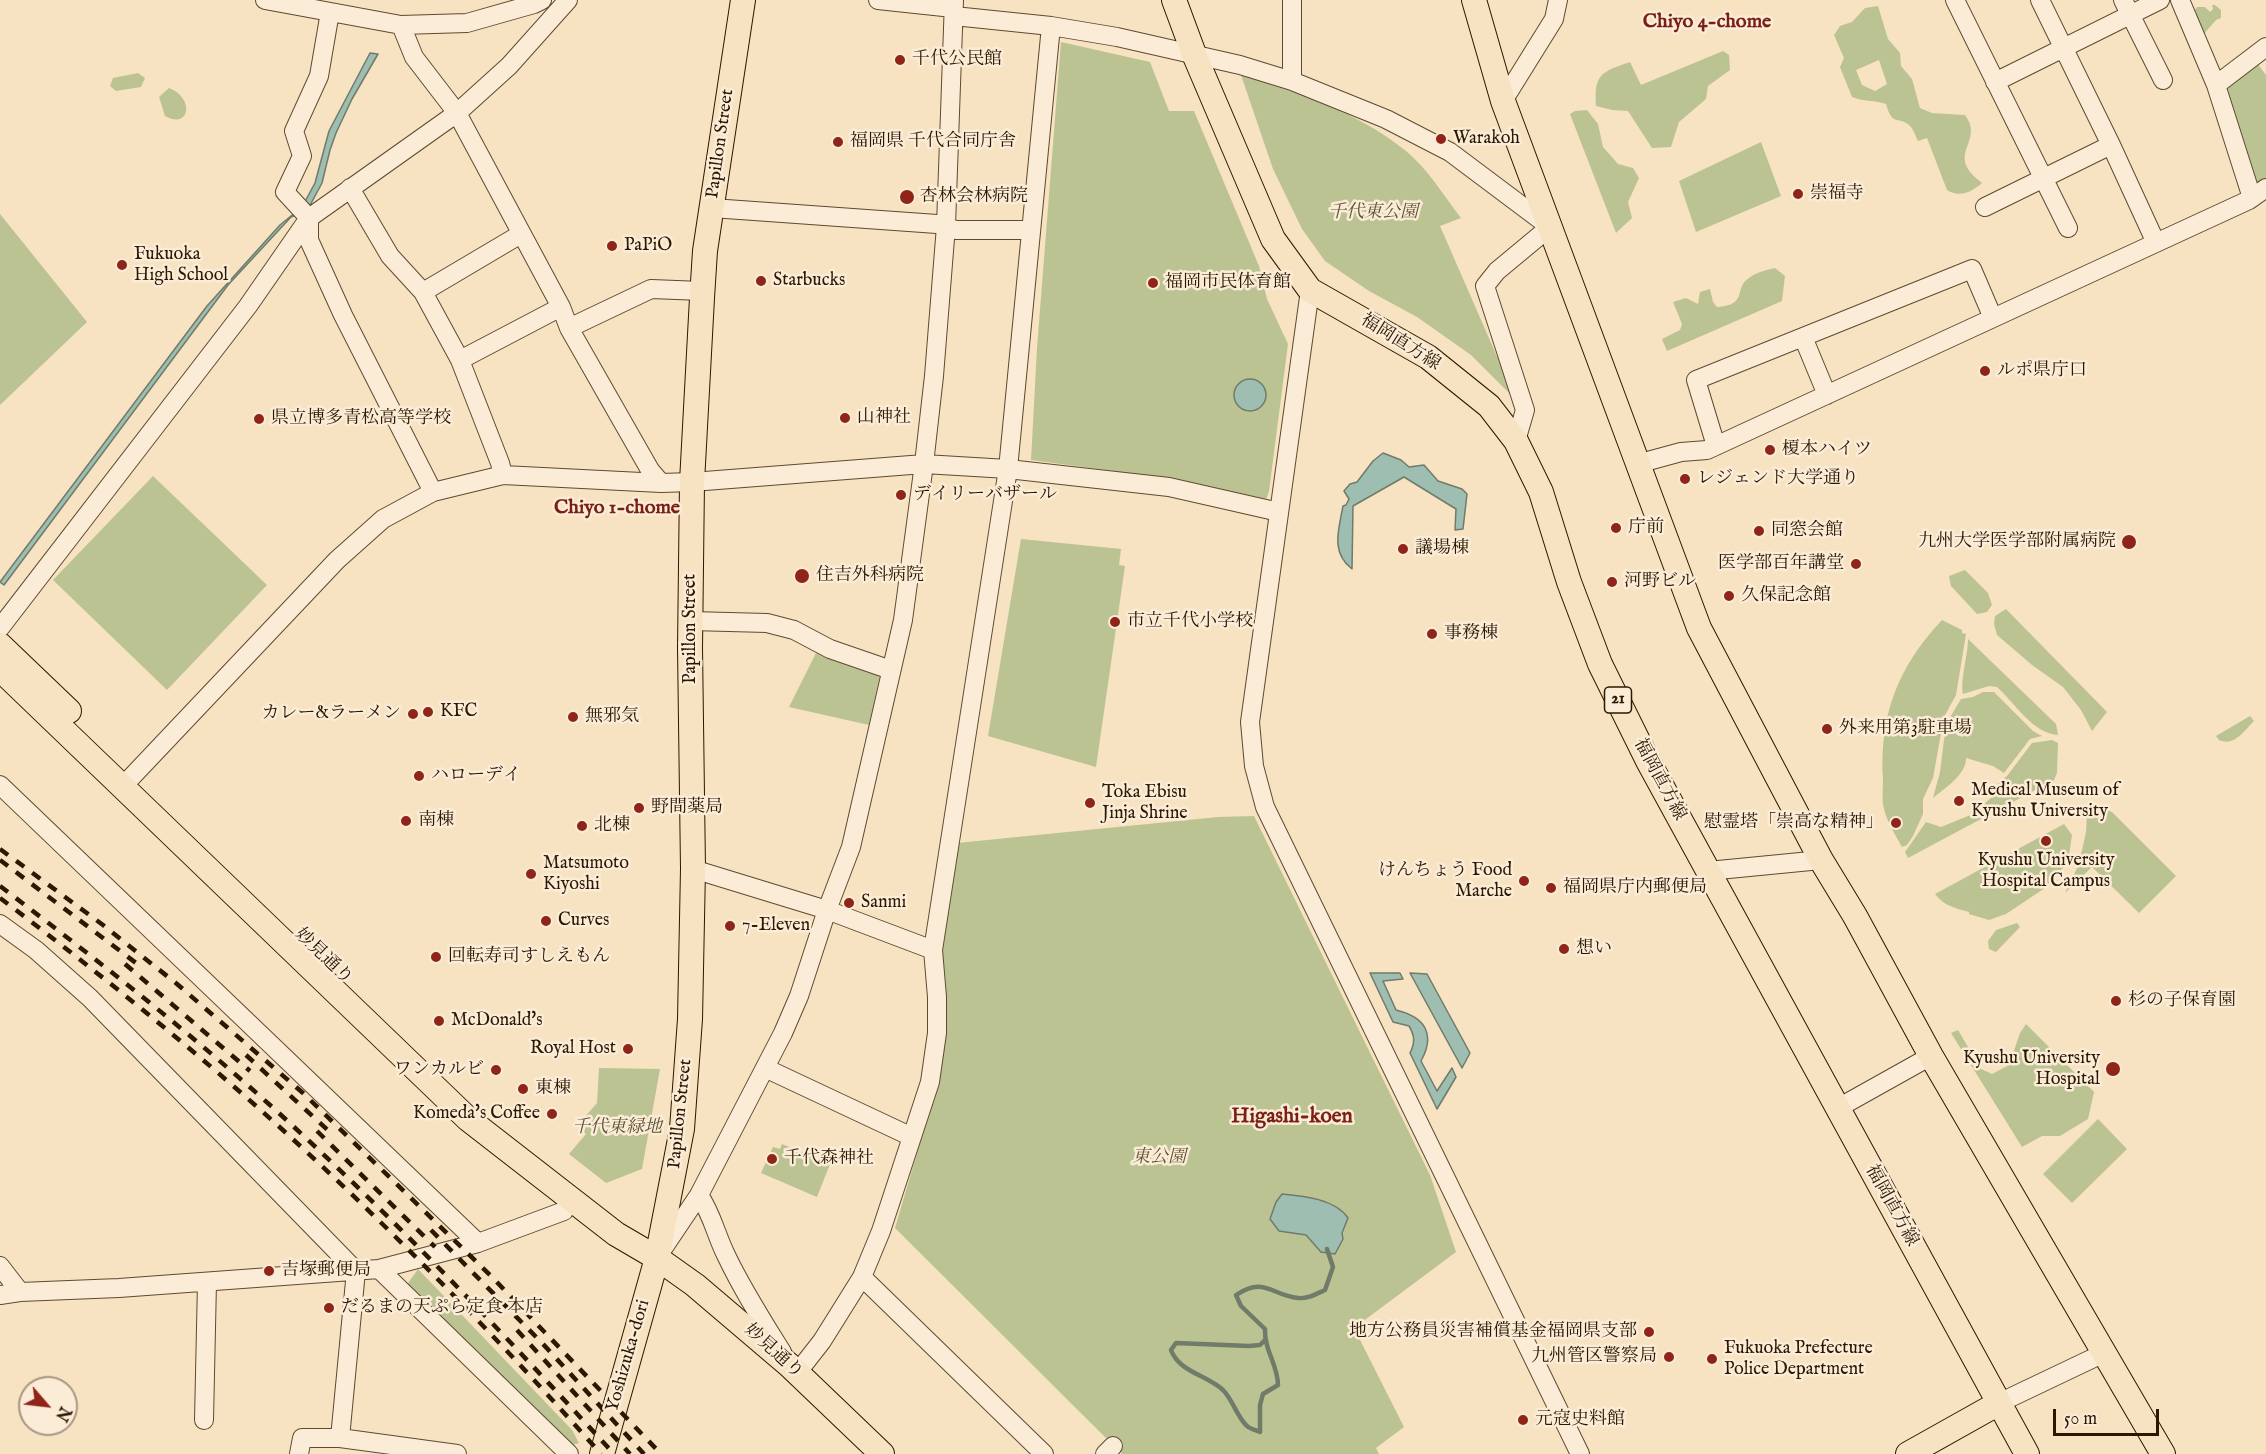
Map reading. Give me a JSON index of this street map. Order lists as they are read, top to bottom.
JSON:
{
  "streets": {
    "main road": [
      "Papillon Street",
      "福岡直方線",
      "21",
      "妙見通り",
      "Yoshizuka-dori"
    ]
  },
  "crossings": [
    ["Papillon Street", "妙見通り"],
    ["Papillon Street", "Yoshizuka-dori"],
    ["妙見通り", "Yoshizuka-dori"]
  ],
  "districts": ["Chiyo 4-chome", "Chiyo 1-chome", "Higashi-koen"],
  "parks": ["千代東公園", "千代東緑地", "東公園"],
  "places": [
    "千代公民館",
    "Warakoh",
    "福岡県 千代合同庁舎",
    "崇福寺",
    "杏林会林病院",
    "PaPiO",
    "Fukuoka High School",
    "Starbucks",
    "福岡市民体育館",
    "ルポ県庁口",
    "山神社",
    "県立博多青松高等学校",
    "榎本ハイツ",
    "レジェンド大学通り",
    "デイリーバザール",
    "庁前",
    "同窓会館",
    "九州大学医学部附属病院",
    "議場棟",
    "医学部百年講堂",
    "住吉外科病院",
    "河野ビル",
    "久保記念館",
    "市立千代小学校",
    "事務棟",
    "KFC",
    "カレー&ラーメン",
    "無邪気",
    "外来用第3駐車場",
    "ハローデイ",
    "Medical Museum of Kyushu University",
    "Toka Ebisu Jinja Shrine",
    "野間薬局",
    "南棟",
    "慰霊塔「崇高な精神」",
    "北棟",
    "Kyushu University Hospital Campus",
    "Matsumoto Kiyoshi",
    "けんちょう Food Marche",
    "福岡県庁内郵便局",
    "Sanmi",
    "Curves",
    "7-Eleven",
    "想い",
    "回転寿司すしえもん",
    "杉の子保育園",
    "McDonald's",
    "Royal Host",
    "Kyushu University Hospital",
    "ワンカルビ",
    "東棟",
    "Komeda's Coffee",
    "千代森神社",
    "吉塚郵便局",
    "だるまの天ぷら定食 本店",
    "地方公務員災害補償基金福岡県支部",
    "九州管区警察局",
    "Fukuoka Prefecture Police Department",
    "元寇史料館"
  ],
  "scale_bar": "50 m",
  "north": "bottom right"
}
